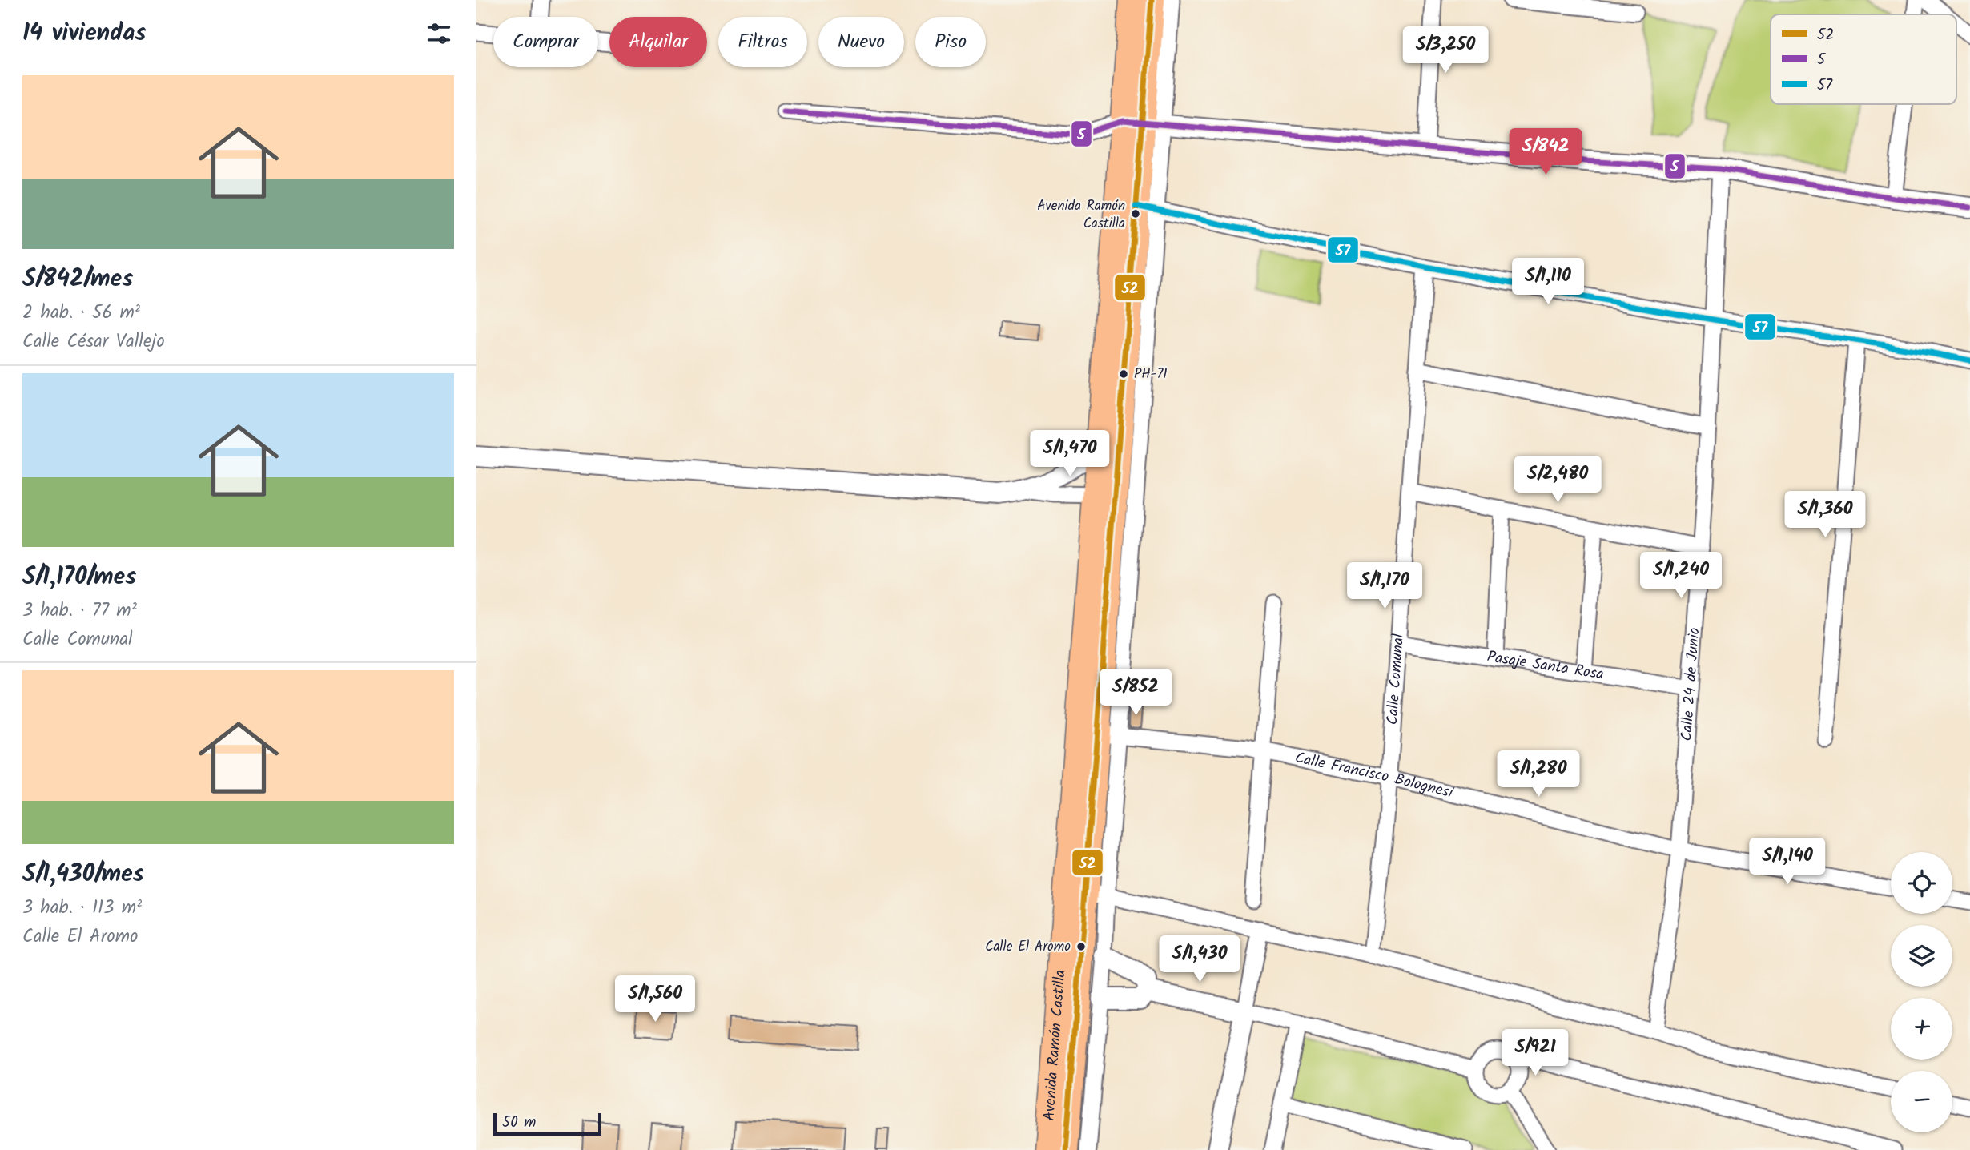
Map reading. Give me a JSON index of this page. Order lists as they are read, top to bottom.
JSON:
{
  "streets": {
    "highway": ["Avenida Ramón Castilla"],
    "street": [
      "Pasaje Santa Rosa",
      "Calle Comunal",
      "Calle 24 de Junio",
      "Calle Francisco Bolognesi"
    ]
  },
  "crossings": [
    ["Pasaje Santa Rosa", "Calle Comunal"],
    ["Pasaje Santa Rosa", "Calle 24 de Junio"],
    ["Calle Comunal", "Calle Francisco Bolognesi"],
    ["Calle 24 de Junio", "Calle Francisco Bolognesi"],
    ["Calle Francisco Bolognesi", "Avenida Ramón Castilla"]
  ],
  "places": ["Avenida Ramón Castilla", "PH-71", "Calle El Aromo"],
  "lines": ["transit line 52", "transit line 5", "transit line 57"],
  "legend": ["52", "5", "57"],
  "scale_bar": "50 m",
  "page": {
    "heading": "14 viviendas",
    "chip": [
      "Comprar",
      "Alquilar",
      "Filtros",
      "Nuevo",
      "Piso"
    ],
    "price": [
      "S/3,250",
      "S/842",
      "S/1,110",
      "S/1,470",
      "S/2,480",
      "S/1,360",
      "S/1,240",
      "S/1,170",
      "S/852",
      "S/1,280",
      "S/1,140",
      "S/1,430",
      "S/1,560",
      "S/921"
    ],
    "list": [
      {
        "name": "S/842/mes",
        "note": "2 hab. · 56 m² · Calle César Vallejo"
      },
      {
        "name": "S/1,170/mes",
        "note": "3 hab. · 77 m² · Calle Comunal"
      },
      {
        "name": "S/1,430/mes",
        "note": "3 hab. · 113 m² · Calle El Aromo"
      }
    ],
    "map_buttons": ["+", "−"],
    "scale": "50 m"
  }
}
